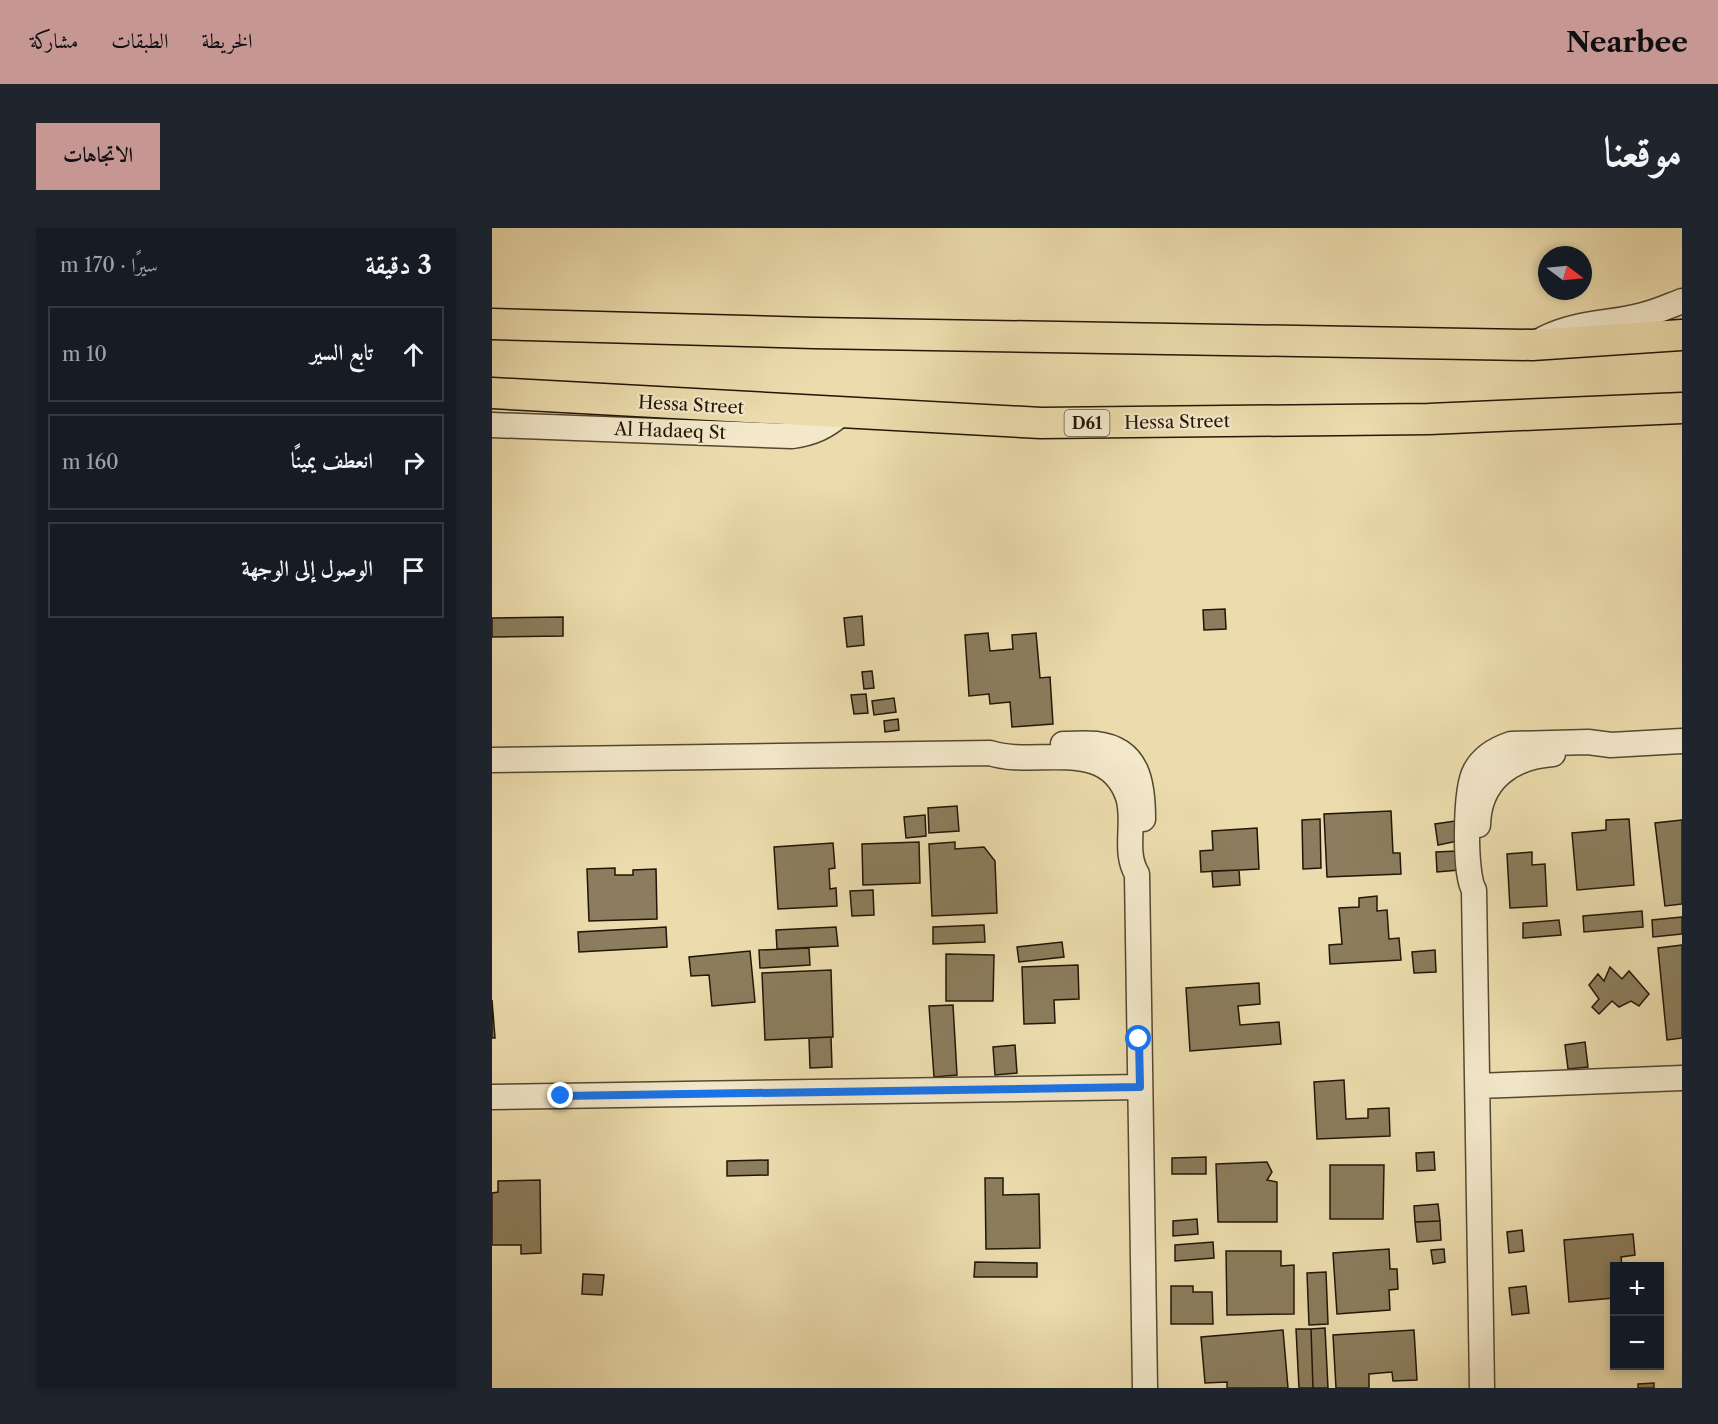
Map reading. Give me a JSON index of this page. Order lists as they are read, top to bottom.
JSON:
{
  "streets": {
    "main road": ["Hessa Street", "D61"],
    "street": ["Al Hadaeq St"]
  },
  "crossings": [
    ["Hessa Street", "Al Hadaeq St"]
  ],
  "north": "right",
  "page": {
    "header": "Nearbee",
    "nav": ["الخريطة", "الطبقات", "مشاركة"],
    "title": "موقعنا",
    "buttons": "الاتجاهات",
    "heading": ["3 دقيقة", "سيرًا · 170 m"],
    "list": [
      ["تابع السير", "10 m"],
      ["انعطف يمينًا", "160 m"],
      "الوصول إلى الوجهة"
    ],
    "map_buttons": ["+", "−"]
  }
}
